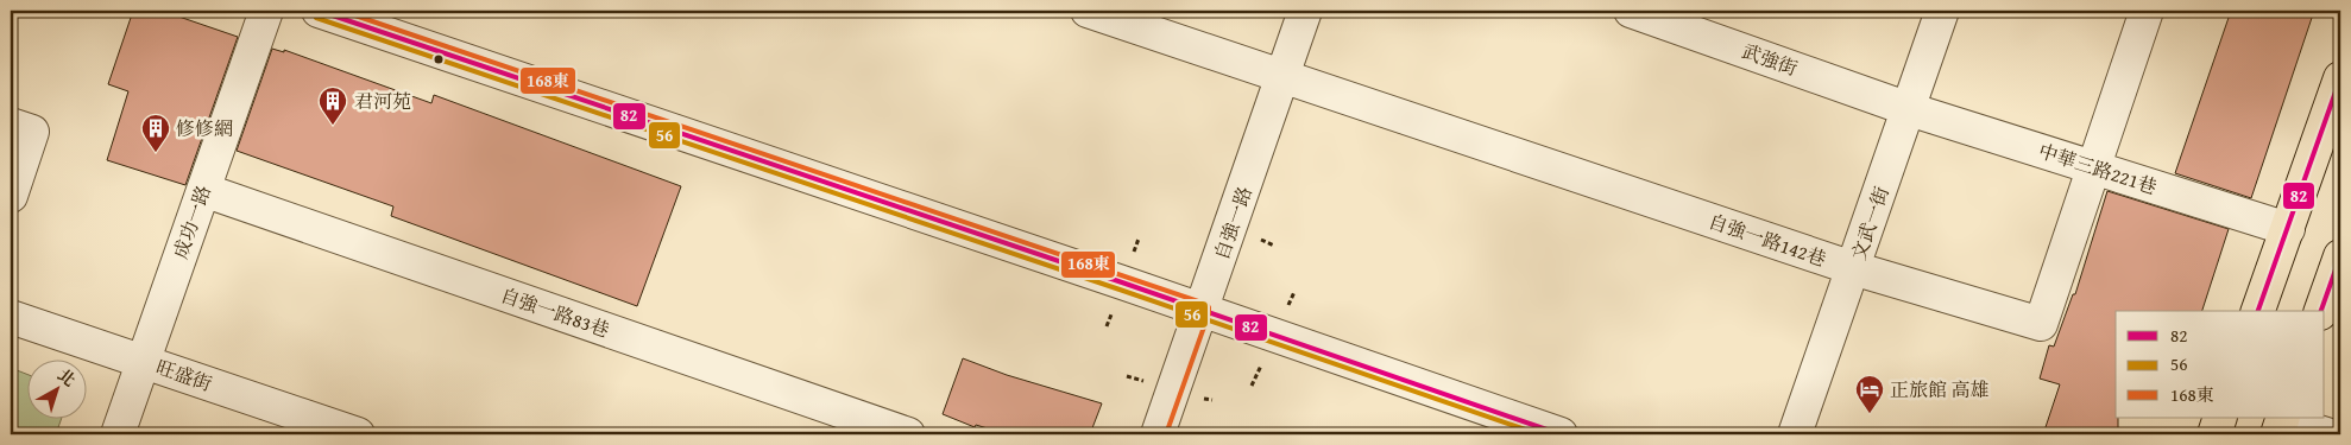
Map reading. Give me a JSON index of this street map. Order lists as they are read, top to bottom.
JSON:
{
  "streets": {
    "street": [
      "武強街",
      "中華三路221巷",
      "成功一路",
      "自強一路",
      "文武一街",
      "自強一路142巷",
      "自強一路83巷",
      "旺盛街"
    ]
  },
  "crossings": [
    ["武強街", "中華三路221巷"],
    ["武強街", "文武一街"],
    ["中華三路221巷", "文武一街"],
    ["中華三路221巷", "自強一路142巷"],
    ["成功一路", "自強一路83巷"],
    ["成功一路", "旺盛街"],
    ["自強一路", "自強一路142巷"],
    ["文武一街", "自強一路142巷"]
  ],
  "places": {
    "building": ["君河苑", "修修網"],
    "hotel": ["正旅館 高雄"]
  },
  "lines": ["transit line 82", "transit line 168東", "transit line 56"],
  "legend": ["82", "56", "168東"],
  "north": "top right"
}
